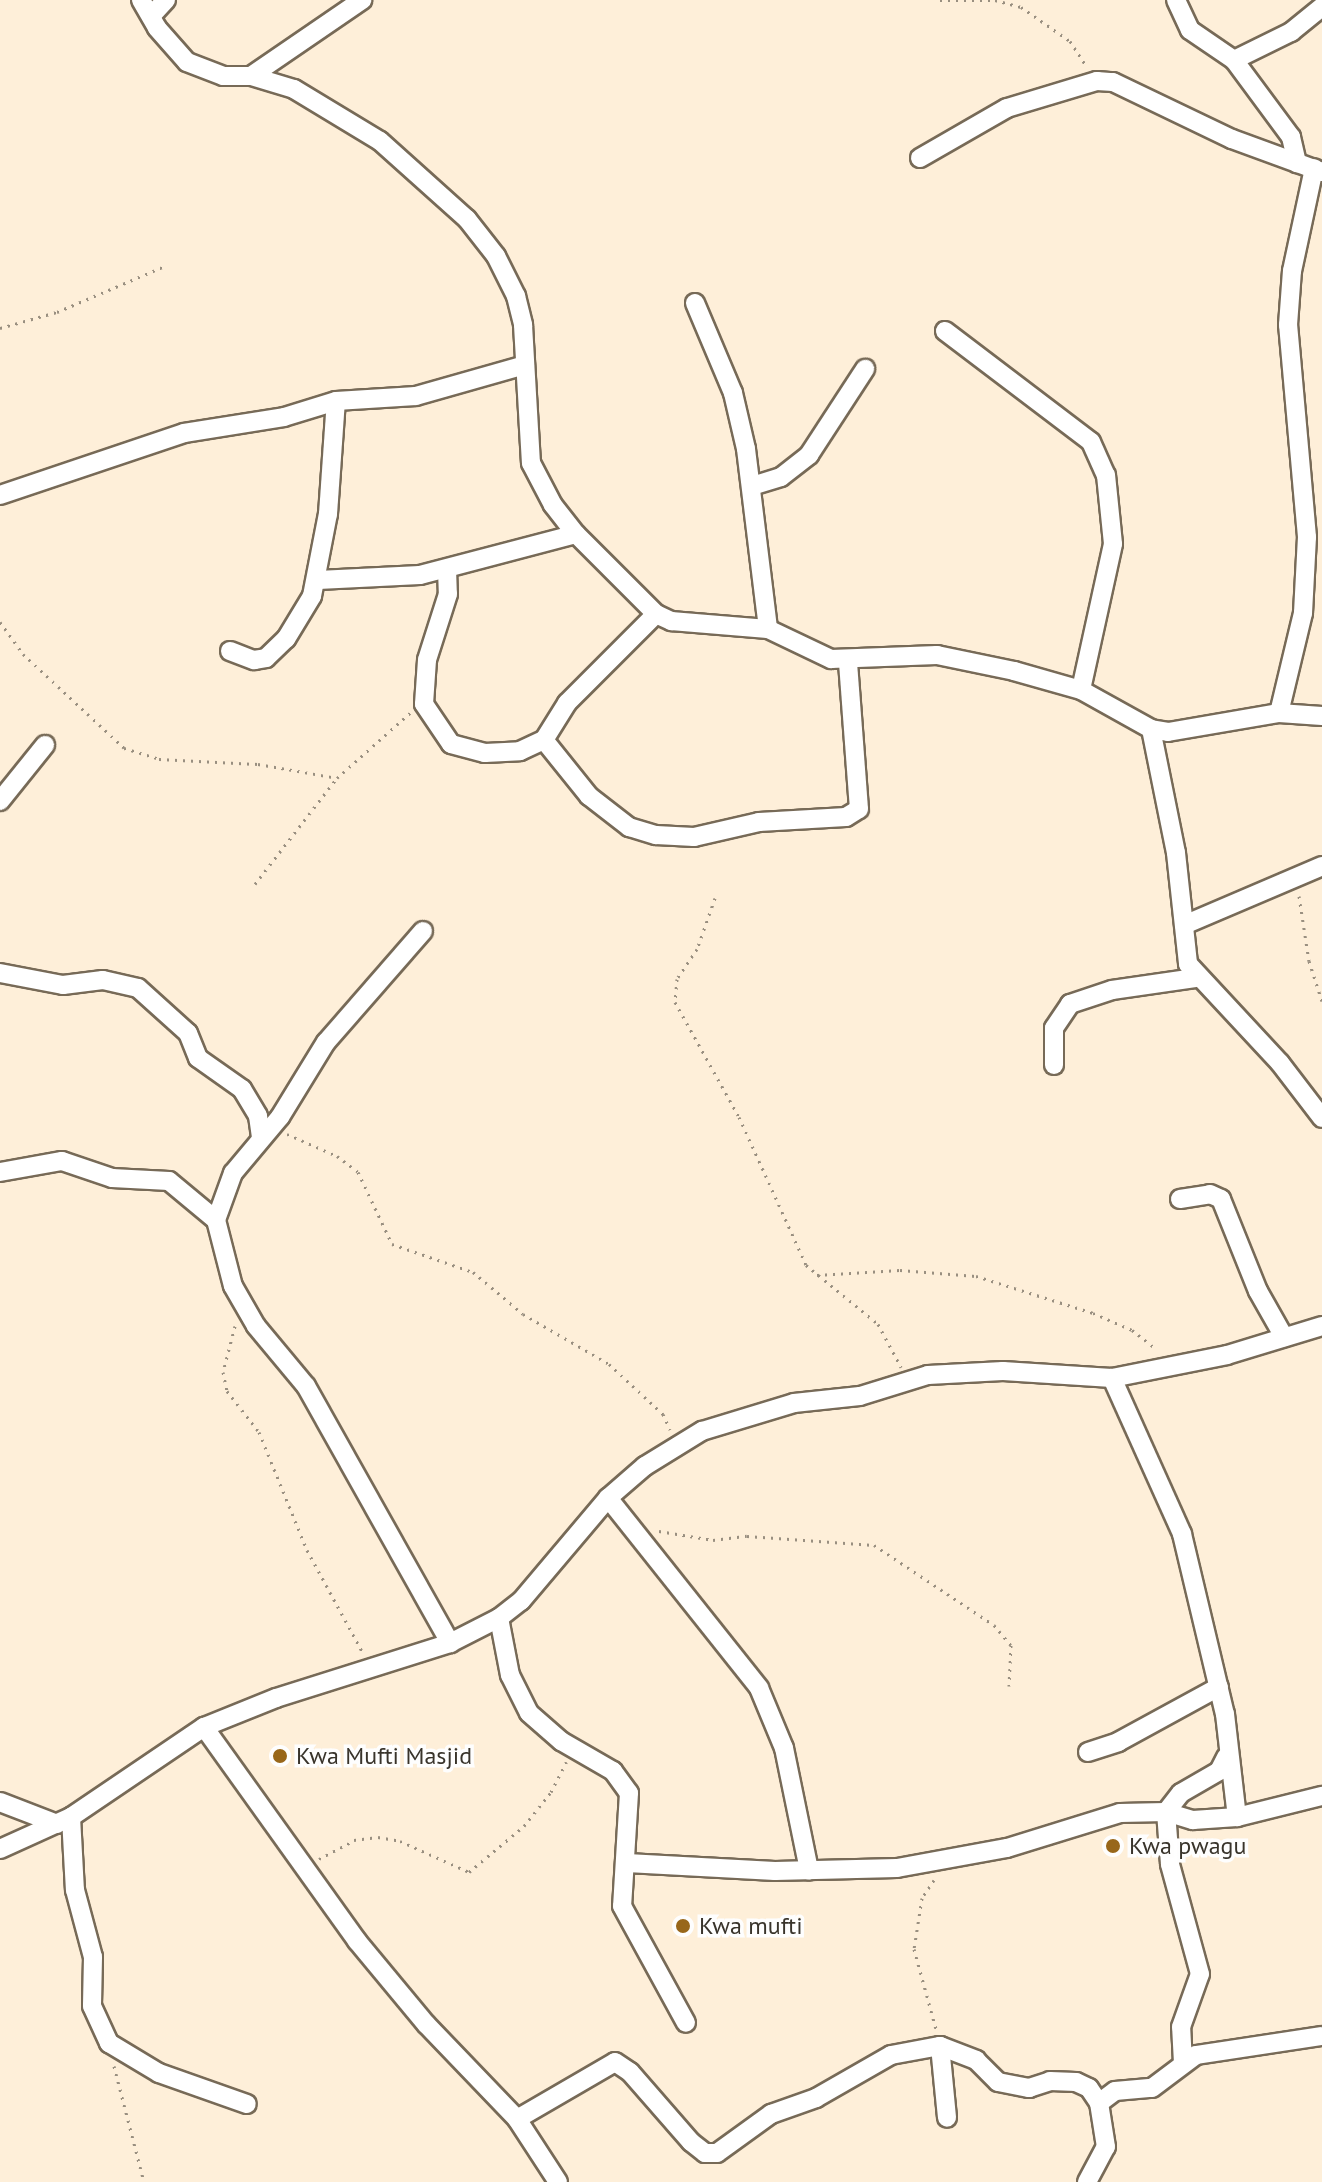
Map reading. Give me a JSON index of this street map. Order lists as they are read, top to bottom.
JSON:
{
  "places": ["Kwa Mufti Masjid", "Kwa pwagu", "Kwa mufti"]
}
